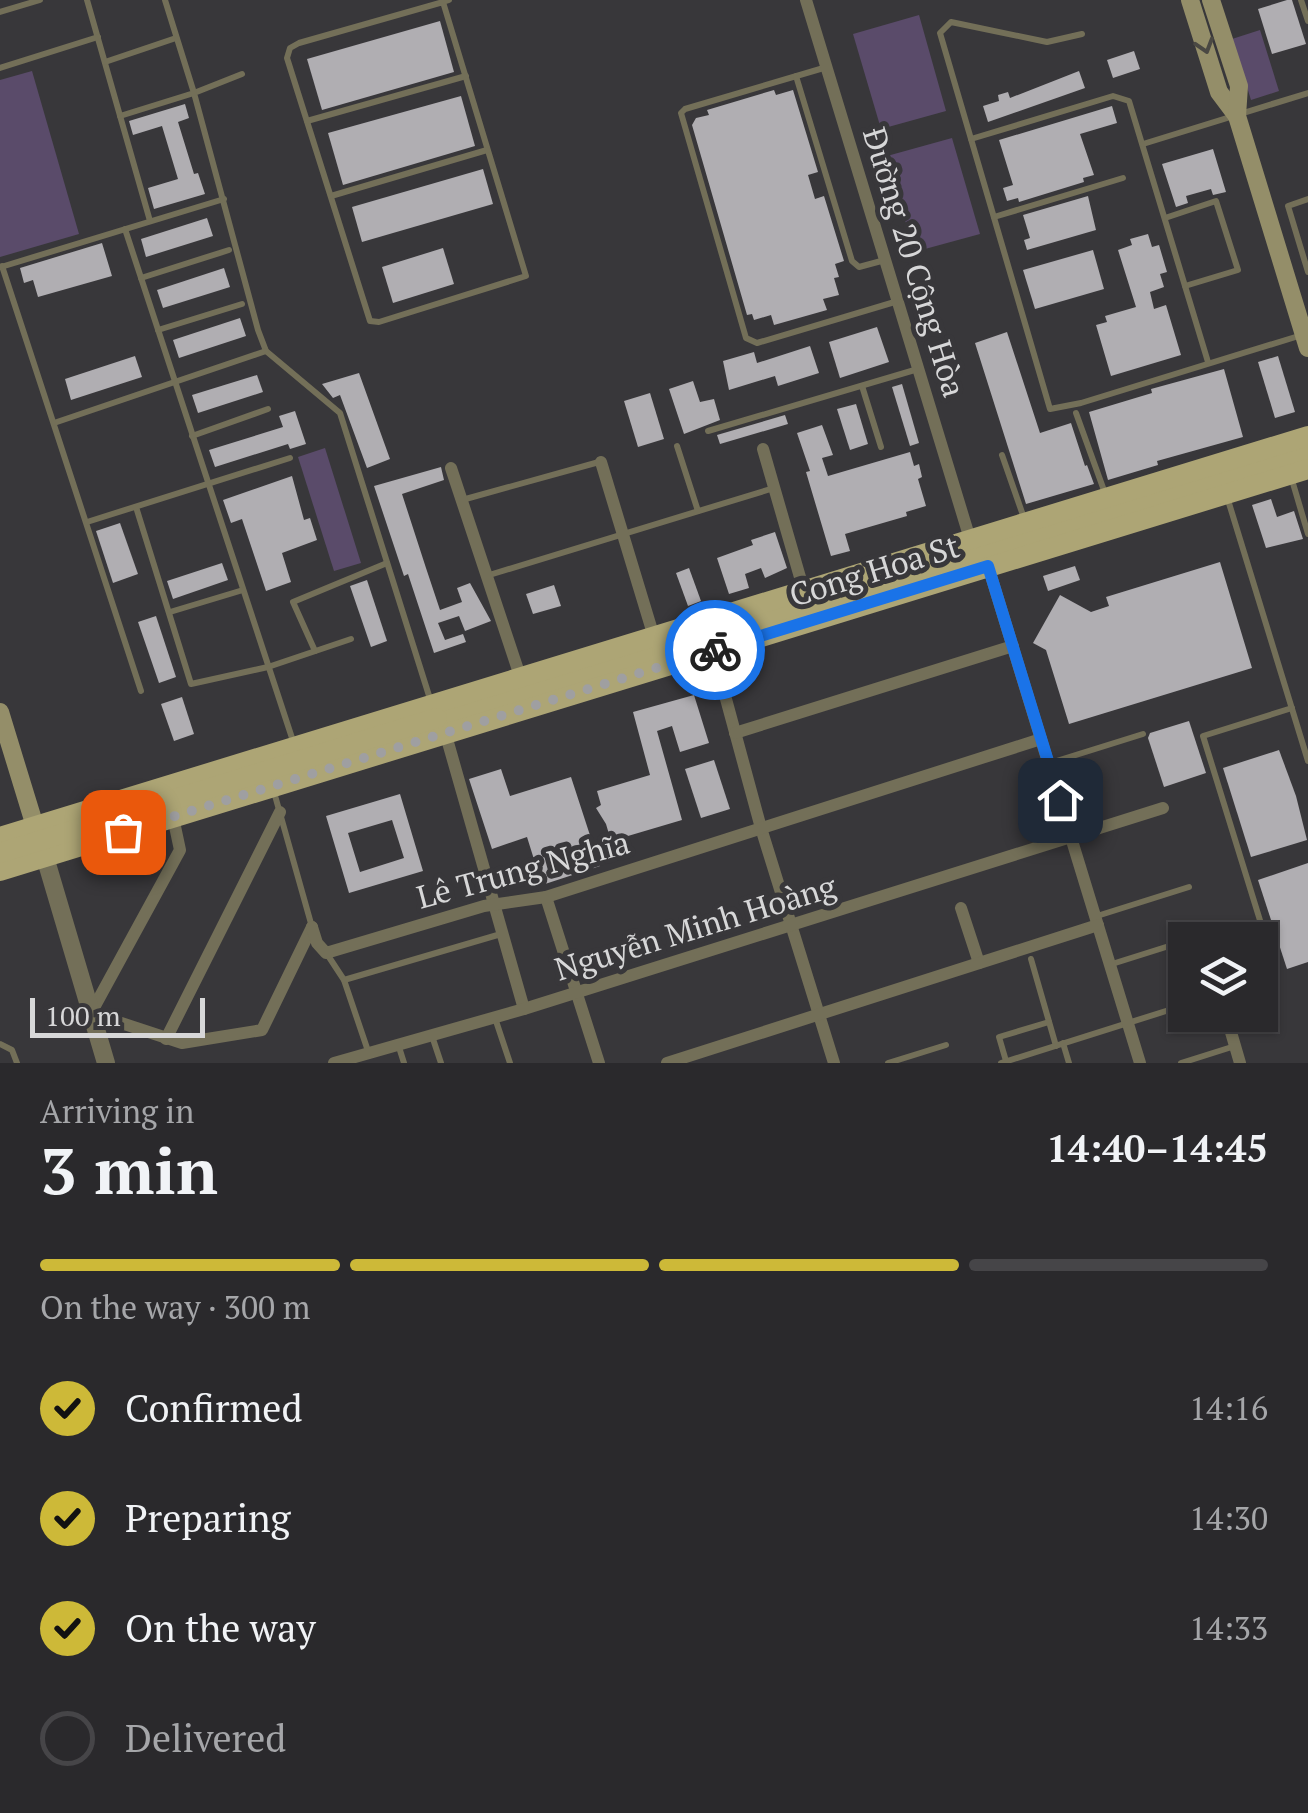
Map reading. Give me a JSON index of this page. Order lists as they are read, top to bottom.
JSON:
{
  "streets": {
    "main road": ["Cong Hoa St"],
    "street": ["Đường 20 Cộng Hòa", "Lê Trung Nghĩa", "Nguyễn Minh Hoàng"]
  },
  "crossings": [
    ["Đường 20 Cộng Hòa", "Cong Hoa St"]
  ],
  "scale_bar": "100 m",
  "page": {
    "scale": "100 m",
    "heading": ["3 min", "Arriving in", "14:40–14:45"],
    "bar": "On the way · 300 m",
    "list": [
      ["Confirmed", "14:16"],
      ["Preparing", "14:30"],
      ["On the way", "14:33"],
      "Delivered"
    ]
  }
}
